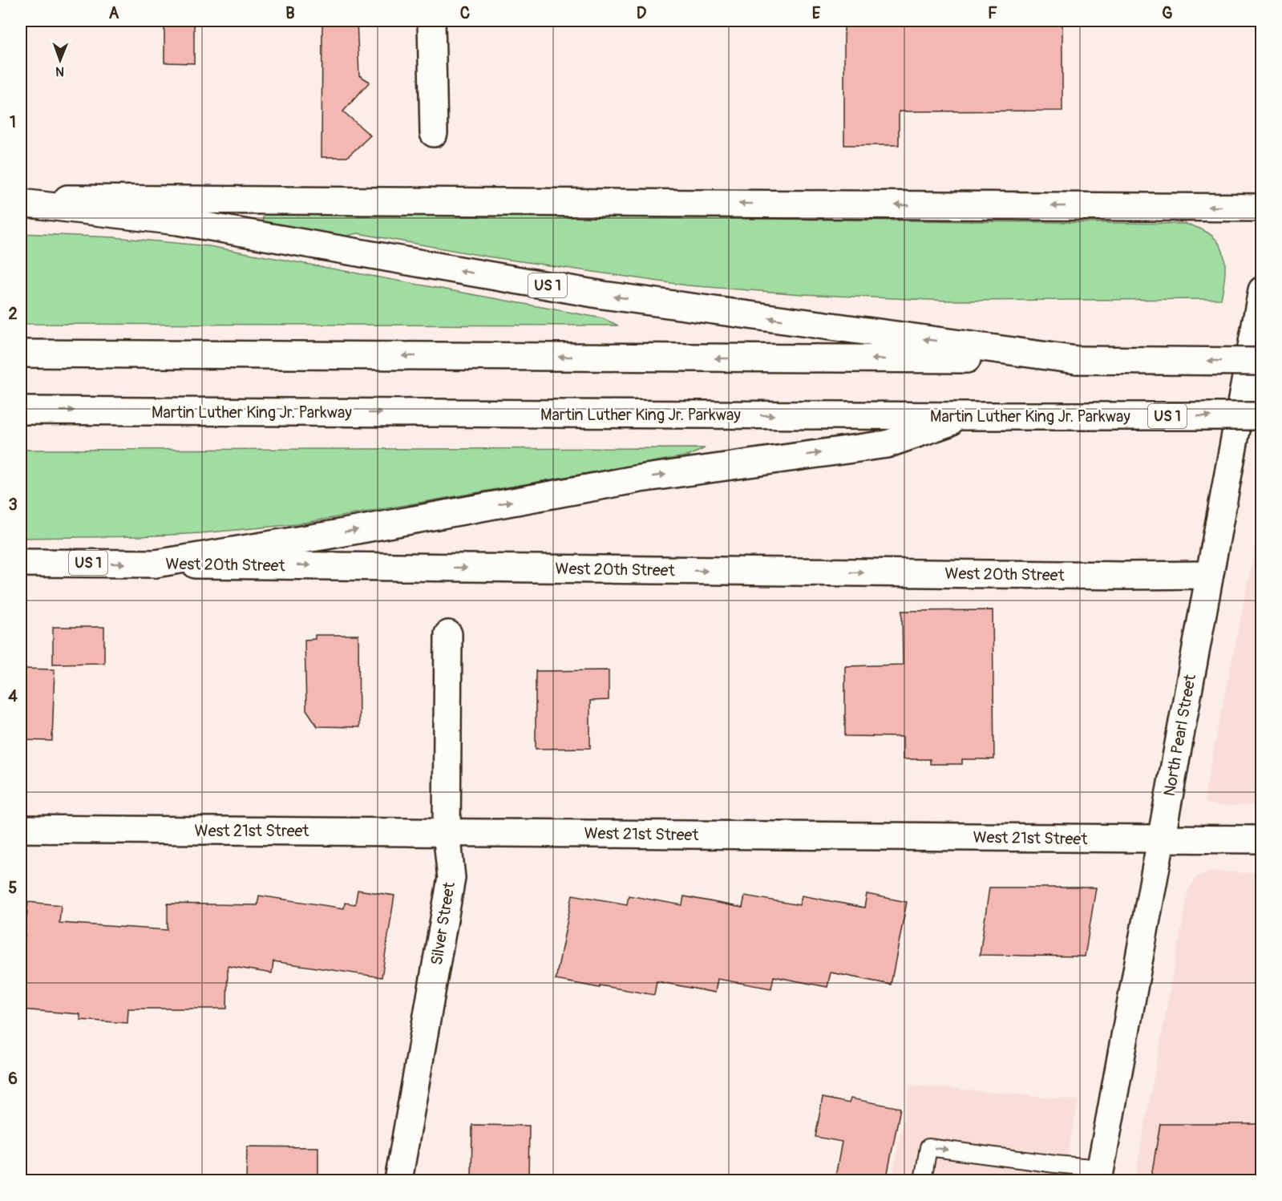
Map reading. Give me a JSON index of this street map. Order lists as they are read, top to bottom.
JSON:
{
  "streets": {
    "main road": [
      "US 1",
      "Martin Luther King Jr. Parkway",
      "West 20th Street",
      "North Pearl Street",
      "West 21st Street",
      "Silver Street"
    ]
  },
  "crossings": [
    ["West 20th Street", "North Pearl Street"],
    ["North Pearl Street", "West 21st Street"],
    ["West 21st Street", "Silver Street"]
  ],
  "north": "bottom",
  "grid": {
    "columns": [
      "A",
      "B",
      "C",
      "D",
      "E",
      "F",
      "G"
    ],
    "rows": [
      "1",
      "2",
      "3",
      "4",
      "5",
      "6"
    ]
  }
}
